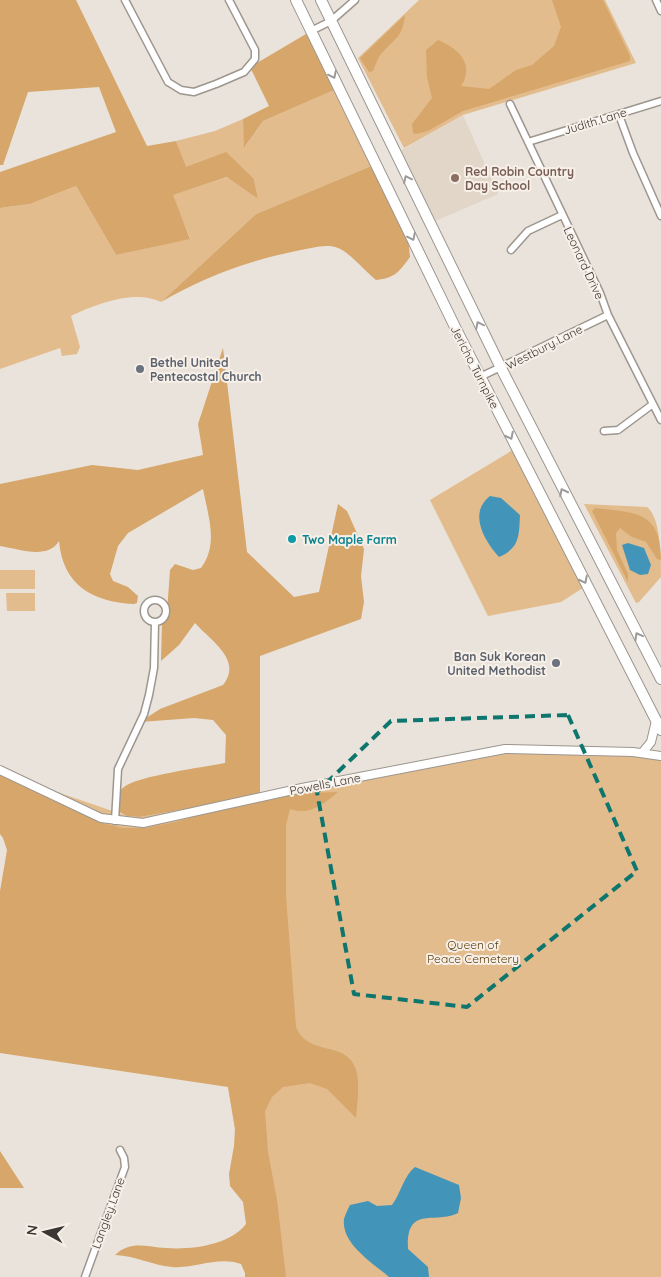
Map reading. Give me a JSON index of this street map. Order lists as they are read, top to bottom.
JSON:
{
  "streets": {
    "main road": ["Jericho Turnpike"],
    "street": [
      "Judith Lane",
      "Leonard Drive",
      "Westbury Lane",
      "Powells Lane",
      "Langley Lane"
    ]
  },
  "crossings": [
    ["Judith Lane", "Leonard Drive"],
    ["Leonard Drive", "Westbury Lane"],
    ["Westbury Lane", "Jericho Turnpike"]
  ],
  "parks": ["Queen of Peace Cemetery"],
  "places": [
    "Red Robin Country Day School",
    "Bethel United Pentecostal Church",
    "Two Maple Farm",
    "Ban Suk Korean United Methodist"
  ],
  "north": "left"
}
